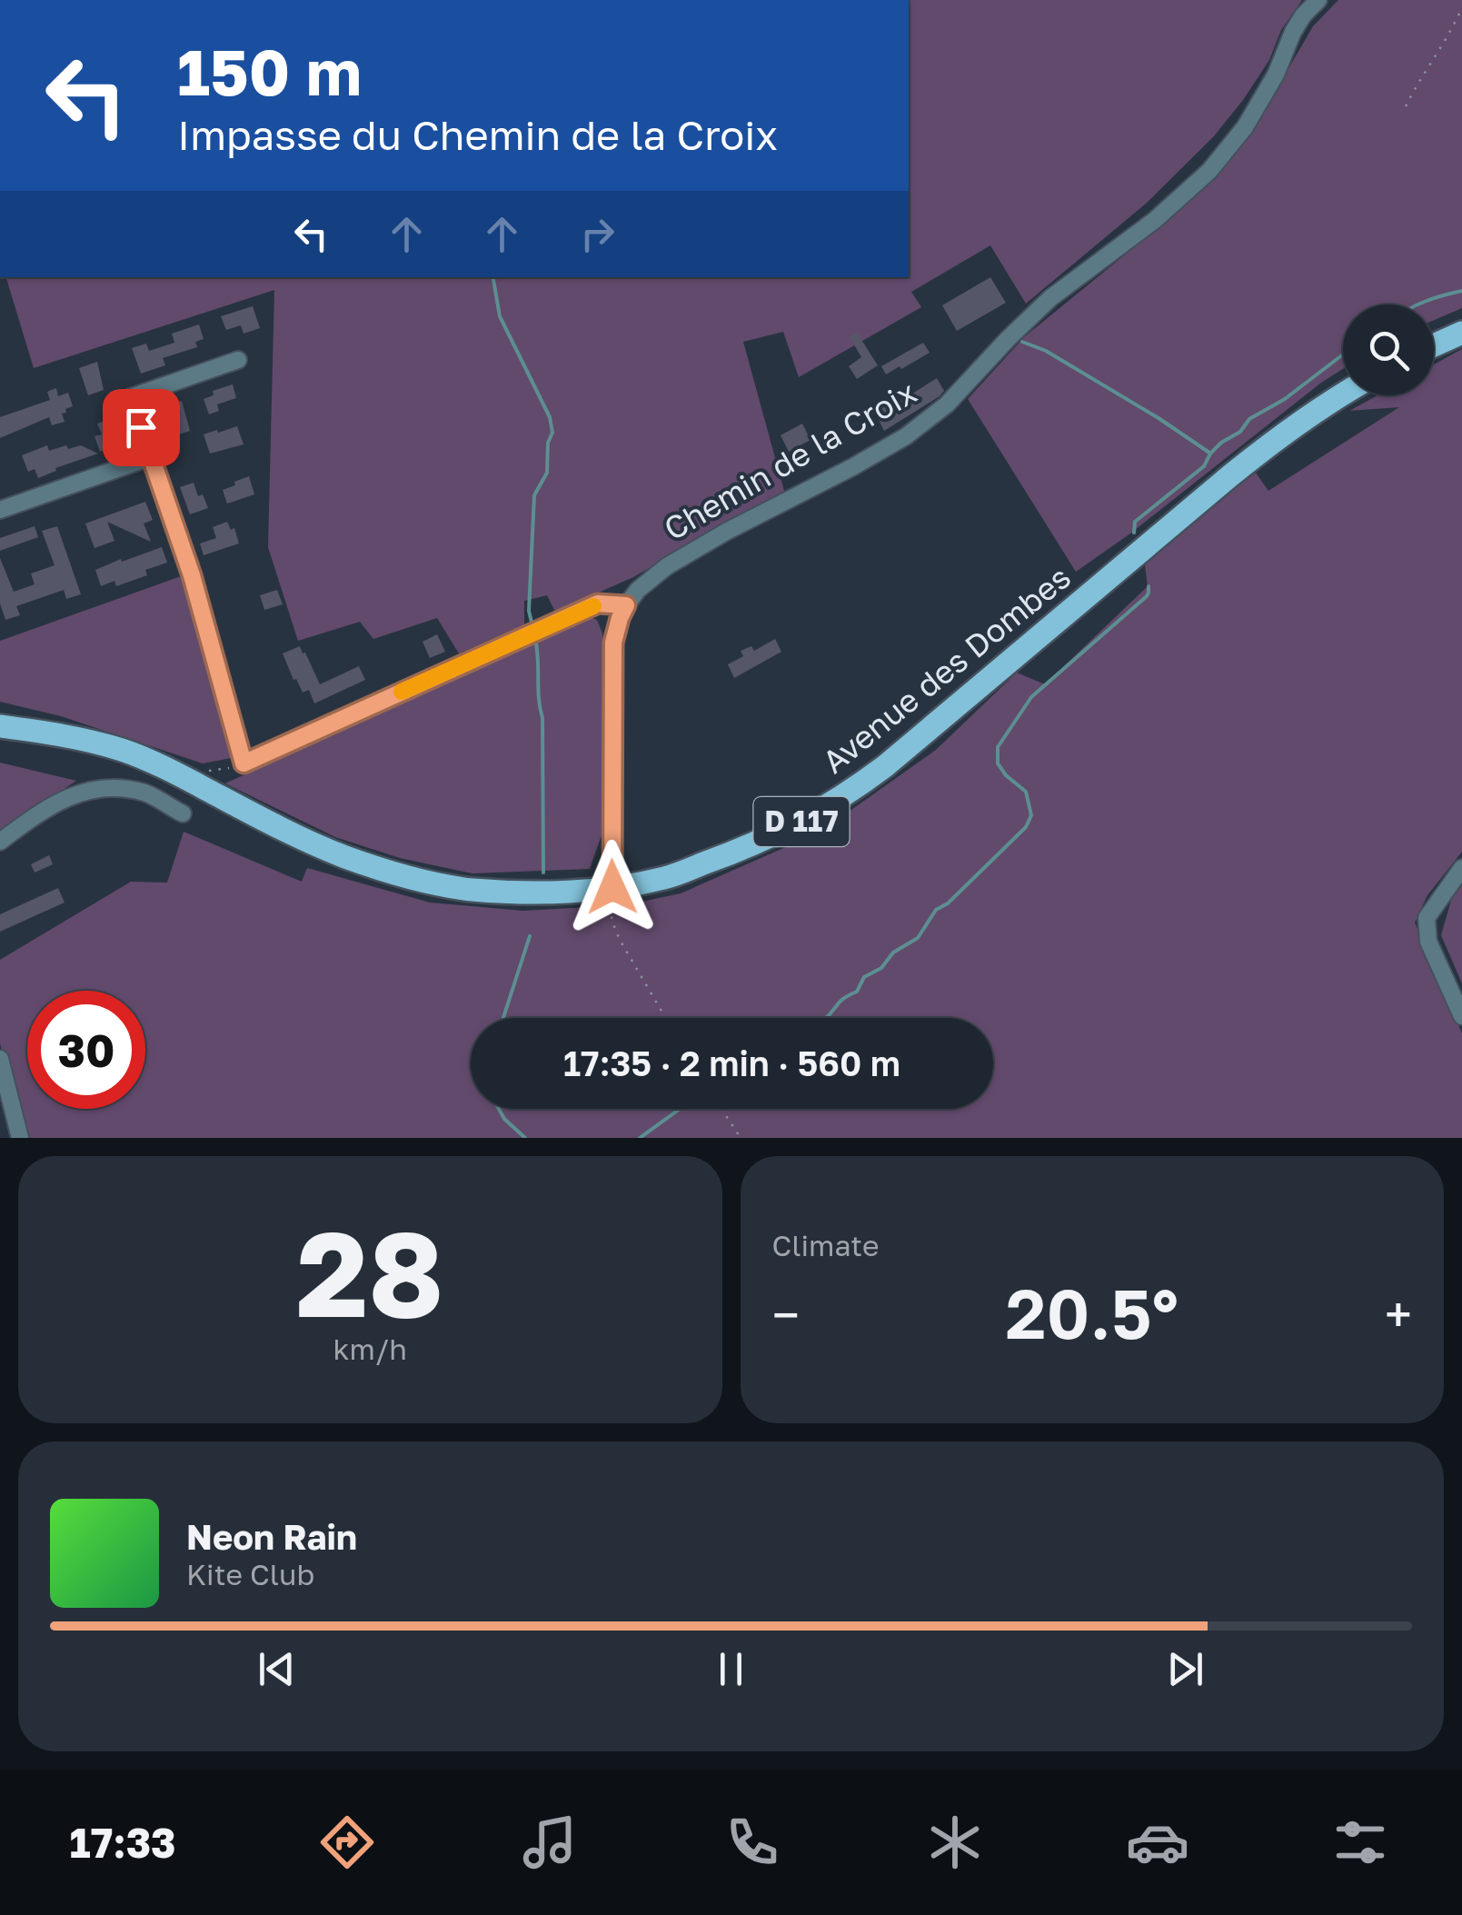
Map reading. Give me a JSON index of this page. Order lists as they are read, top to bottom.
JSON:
{
  "streets": {
    "main road": ["Avenue des Dombes", "D 117"],
    "street": ["Chemin de la Croix"]
  },
  "crossings": [
    ["Chemin de la Croix", "Avenue des Dombes"]
  ],
  "page": {
    "turn": ["150 m", "Impasse du Chemin de la Croix"],
    "limit": "30",
    "trip": "17:35 · 2 min · 560 m",
    "tile": [
      ["28", "km/h"],
      "Climate"
    ],
    "heat": ["−", "20.5°", "+"],
    "song": ["Neon Rain", "Kite Club"],
    "tabs": "17:33"
  }
}
